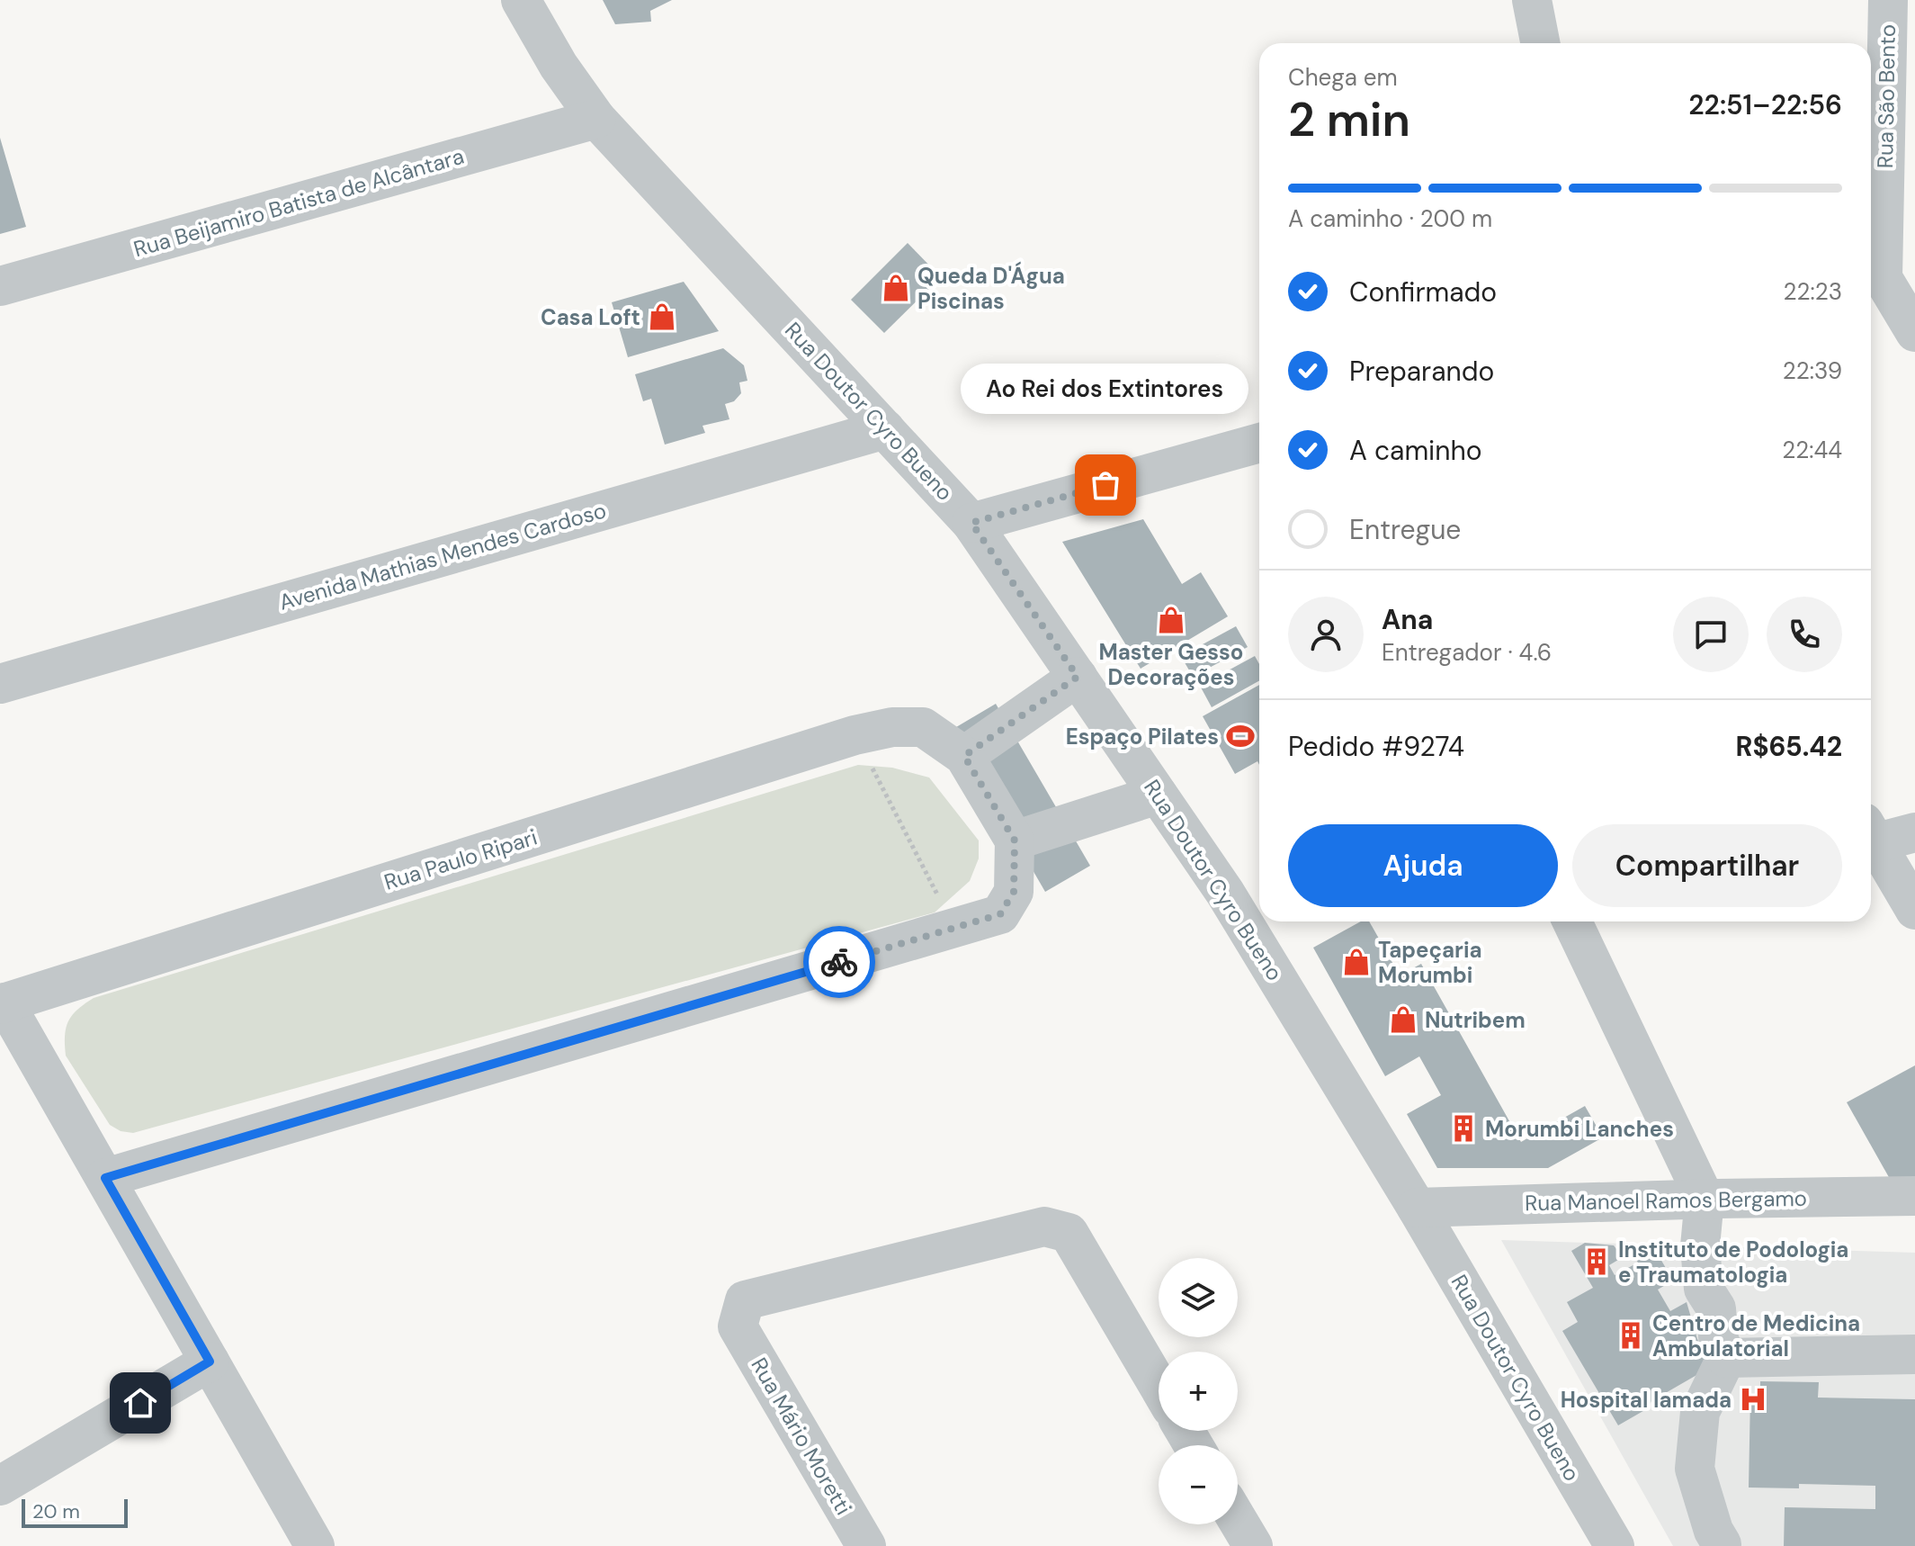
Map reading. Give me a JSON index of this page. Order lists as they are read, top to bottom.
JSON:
{
  "streets": {
    "street": [
      "Rua São Bento",
      "Rua Beijamiro Batista de Alcântara",
      "Rua Doutor Cyro Bueno",
      "Avenida Mathias Mendes Cardoso",
      "Rua Paulo Ripari",
      "Rua Manoel Ramos Bergamo",
      "Rua Mário Moretti"
    ]
  },
  "crossings": [
    ["Rua Beijamiro Batista de Alcântara", "Rua Doutor Cyro Bueno"],
    ["Rua Doutor Cyro Bueno", "Avenida Mathias Mendes Cardoso"],
    ["Rua Doutor Cyro Bueno", "Rua Manoel Ramos Bergamo"]
  ],
  "places": {
    "shop": [
      "Queda D'Água Piscinas",
      "Casa Loft",
      "Master Gesso Decorações",
      "Tapeçaria Morumbi",
      "Nutribem"
    ],
    "other": ["Ao Rei dos Extintores"],
    "sports": ["Espaço Pilates"],
    "building": ["Morumbi Lanches", "Instituto de Podologia e Traumatologia", "Centro de Medicina Ambulatorial"],
    "hospital": ["Hospital Iamada"]
  },
  "scale_bar": "20 m",
  "page": {
    "heading": ["2 min", "Chega em", "22:51–22:56"],
    "panel": [
      "Ana",
      "Entregador · 4.6",
      "Pedido #9274",
      "R$65.42"
    ],
    "bar": "A caminho · 200 m",
    "list": [
      ["Confirmado", "22:23"],
      ["Preparando", "22:39"],
      ["A caminho", "22:44"],
      "Entregue"
    ],
    "bubble": "Ao Rei dos Extintores",
    "buttons": ["Ajuda", "Compartilhar"],
    "map_buttons": ["+", "−"],
    "scale": "20 m"
  }
}
